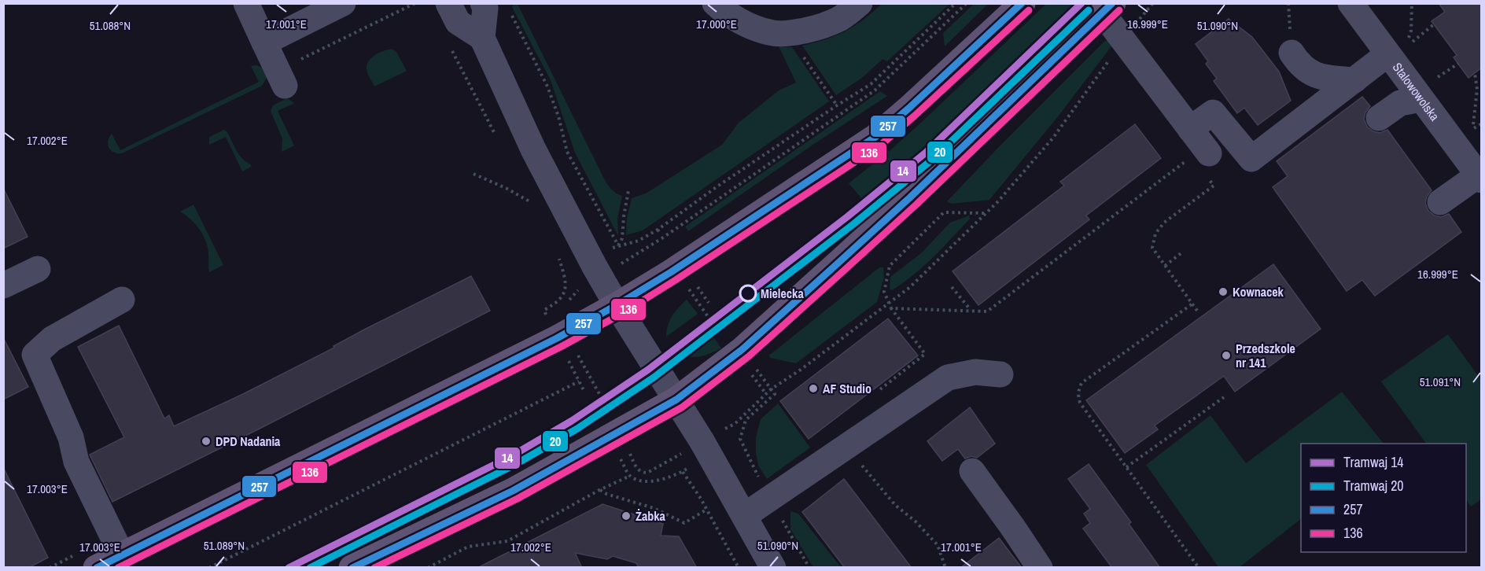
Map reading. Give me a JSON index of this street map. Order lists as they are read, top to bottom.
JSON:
{
  "streets": {
    "street": ["Stalowowolska"]
  },
  "places": [
    "Kownacek",
    "Mielecka",
    "Przedszkole nr 141",
    "AF Studio",
    "DPD Nadania",
    "Żabka"
  ],
  "lines": [
    "tram line 14",
    "transit line 257",
    "tram line 20",
    "transit line 136"
  ],
  "legend": [
    "Tramwaj 14",
    "Tramwaj 20",
    "257",
    "136"
  ],
  "coordinates": [
    "16.999°E",
    "17.001°E",
    "17.000°E",
    "51.090°N",
    "51.088°N",
    "17.002°E",
    "51.091°N",
    "17.003°E",
    "51.089°N"
  ]
}
